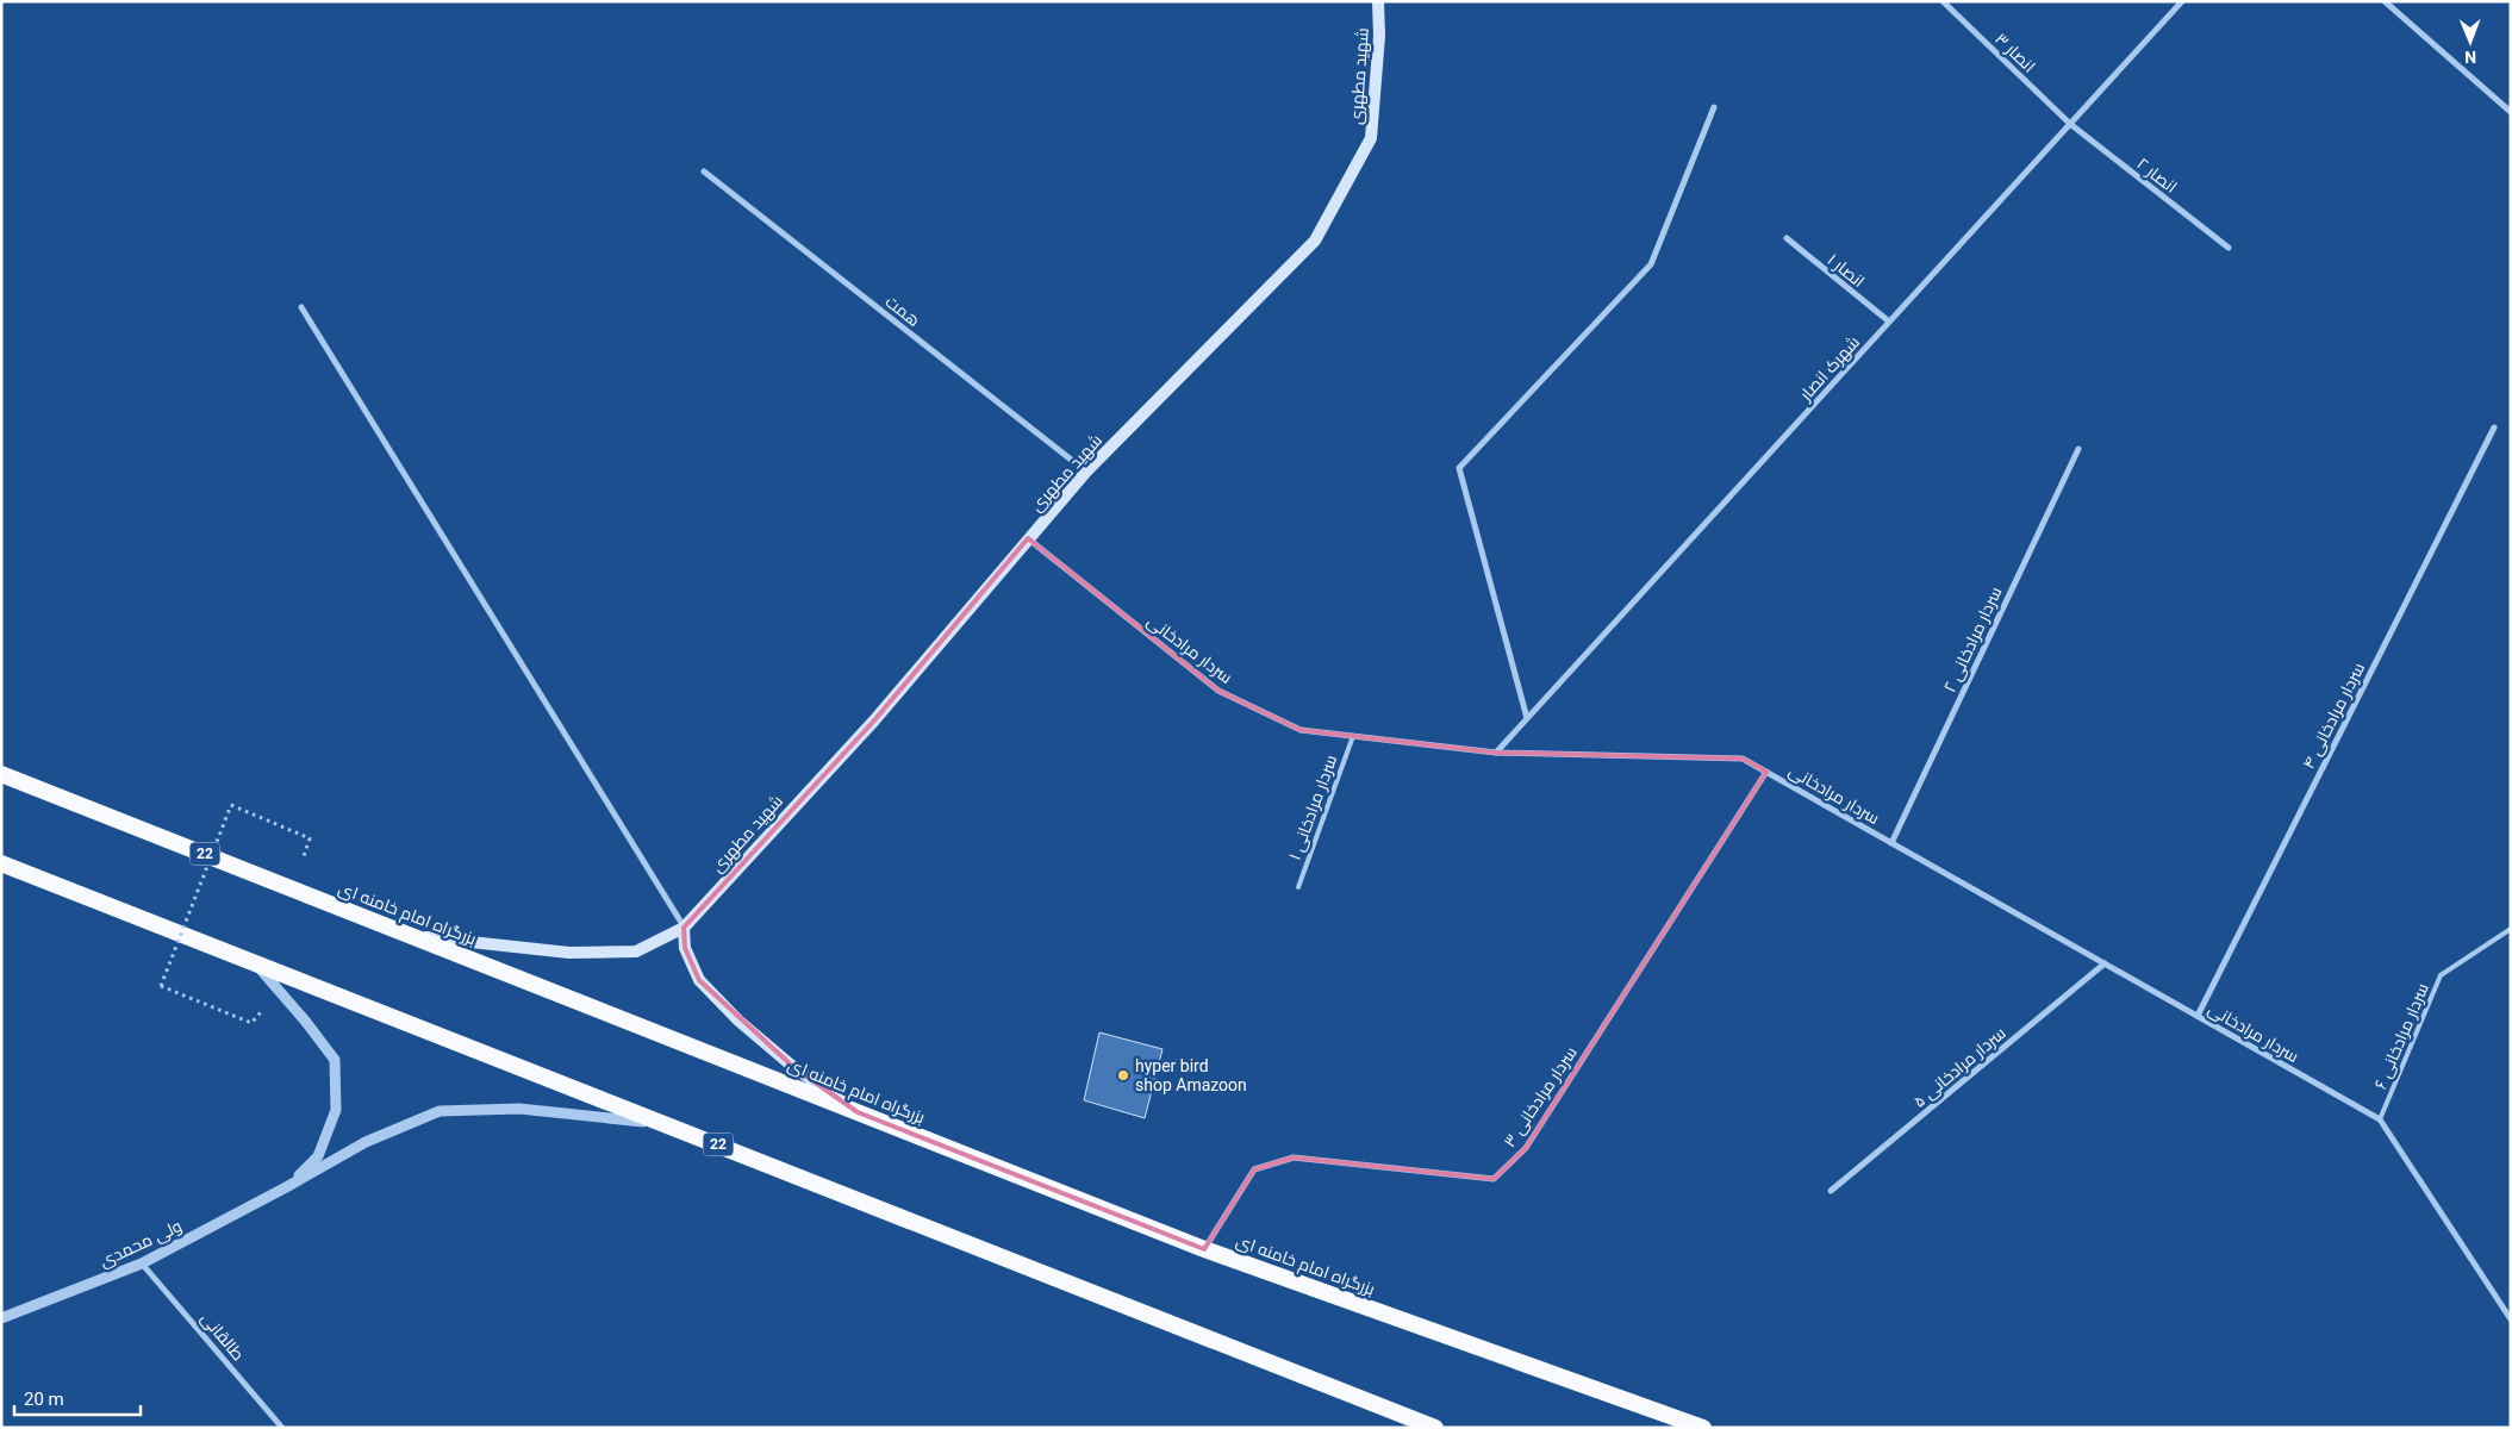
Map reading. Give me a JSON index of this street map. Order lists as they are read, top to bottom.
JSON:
{
  "streets": {
    "highway": ["22", "بزرگراه امام خامنه ای"],
    "main road": ["شهید مطهری"],
    "street": [
      "انصار ۳",
      "انصار ۲",
      "انصار ۱",
      "همت",
      "شهرک انصار",
      "سردار مرادخانی ۲",
      "سردار مرادخانی",
      "سردار مرادخانی ۴",
      "سردار مرادخانی ۵",
      "سردار مرادخانی ۳",
      "ولی محمدی",
      "طالقانی"
    ],
    "lane": ["سردار مرادخانی ۱", "سردار مرادخانی ۶"]
  },
  "crossings": [
    ["انصار ۳", "انصار ۲"],
    ["انصار ۳", "شهرک انصار"],
    ["شهید مطهری", "همت"],
    ["شهید مطهری", "سردار مرادخانی"],
    ["شهید مطهری", "بزرگراه امام خامنه ای"],
    ["انصار ۲", "شهرک انصار"],
    ["انصار ۱", "شهرک انصار"],
    ["شهرک انصار", "سردار مرادخانی"],
    ["سردار مرادخانی ۲", "سردار مرادخانی"],
    ["سردار مرادخانی", "سردار مرادخانی ۴"],
    ["سردار مرادخانی", "سردار مرادخانی ۱"],
    ["سردار مرادخانی", "سردار مرادخانی ۶"],
    ["سردار مرادخانی", "سردار مرادخانی ۵"],
    ["سردار مرادخانی", "سردار مرادخانی ۳"],
    ["بزرگراه امام خامنه ای", "سردار مرادخانی ۳"],
    ["ولی محمدی", "طالقانی"]
  ],
  "places": ["hyper bird shop Amazoon"],
  "scale_bar": "20 m",
  "north": "bottom"
}
